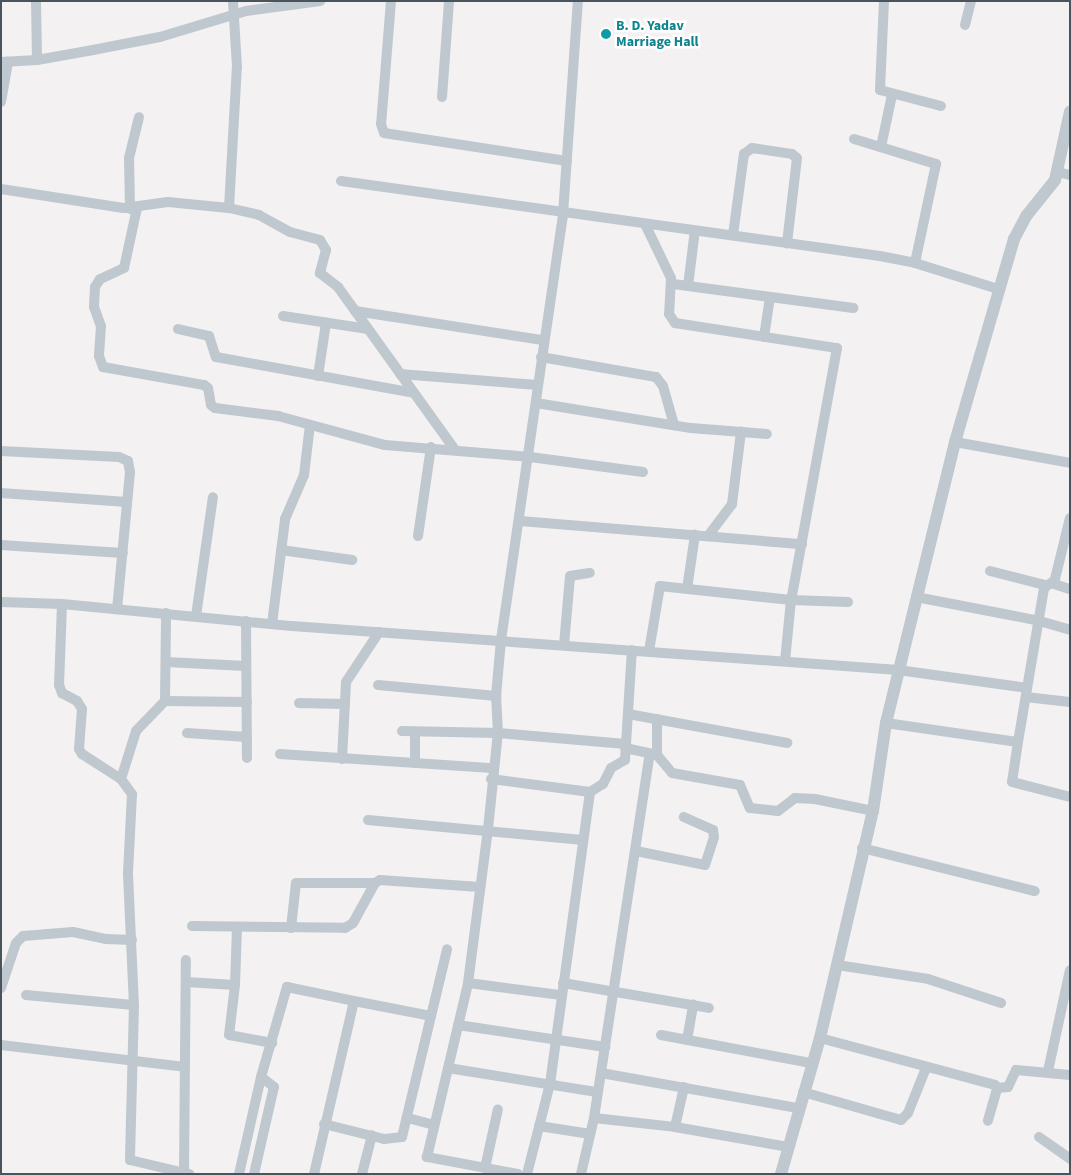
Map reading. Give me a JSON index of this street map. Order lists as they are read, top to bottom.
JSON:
{
  "places": ["B. D. Yadav Marriage Hall"]
}
